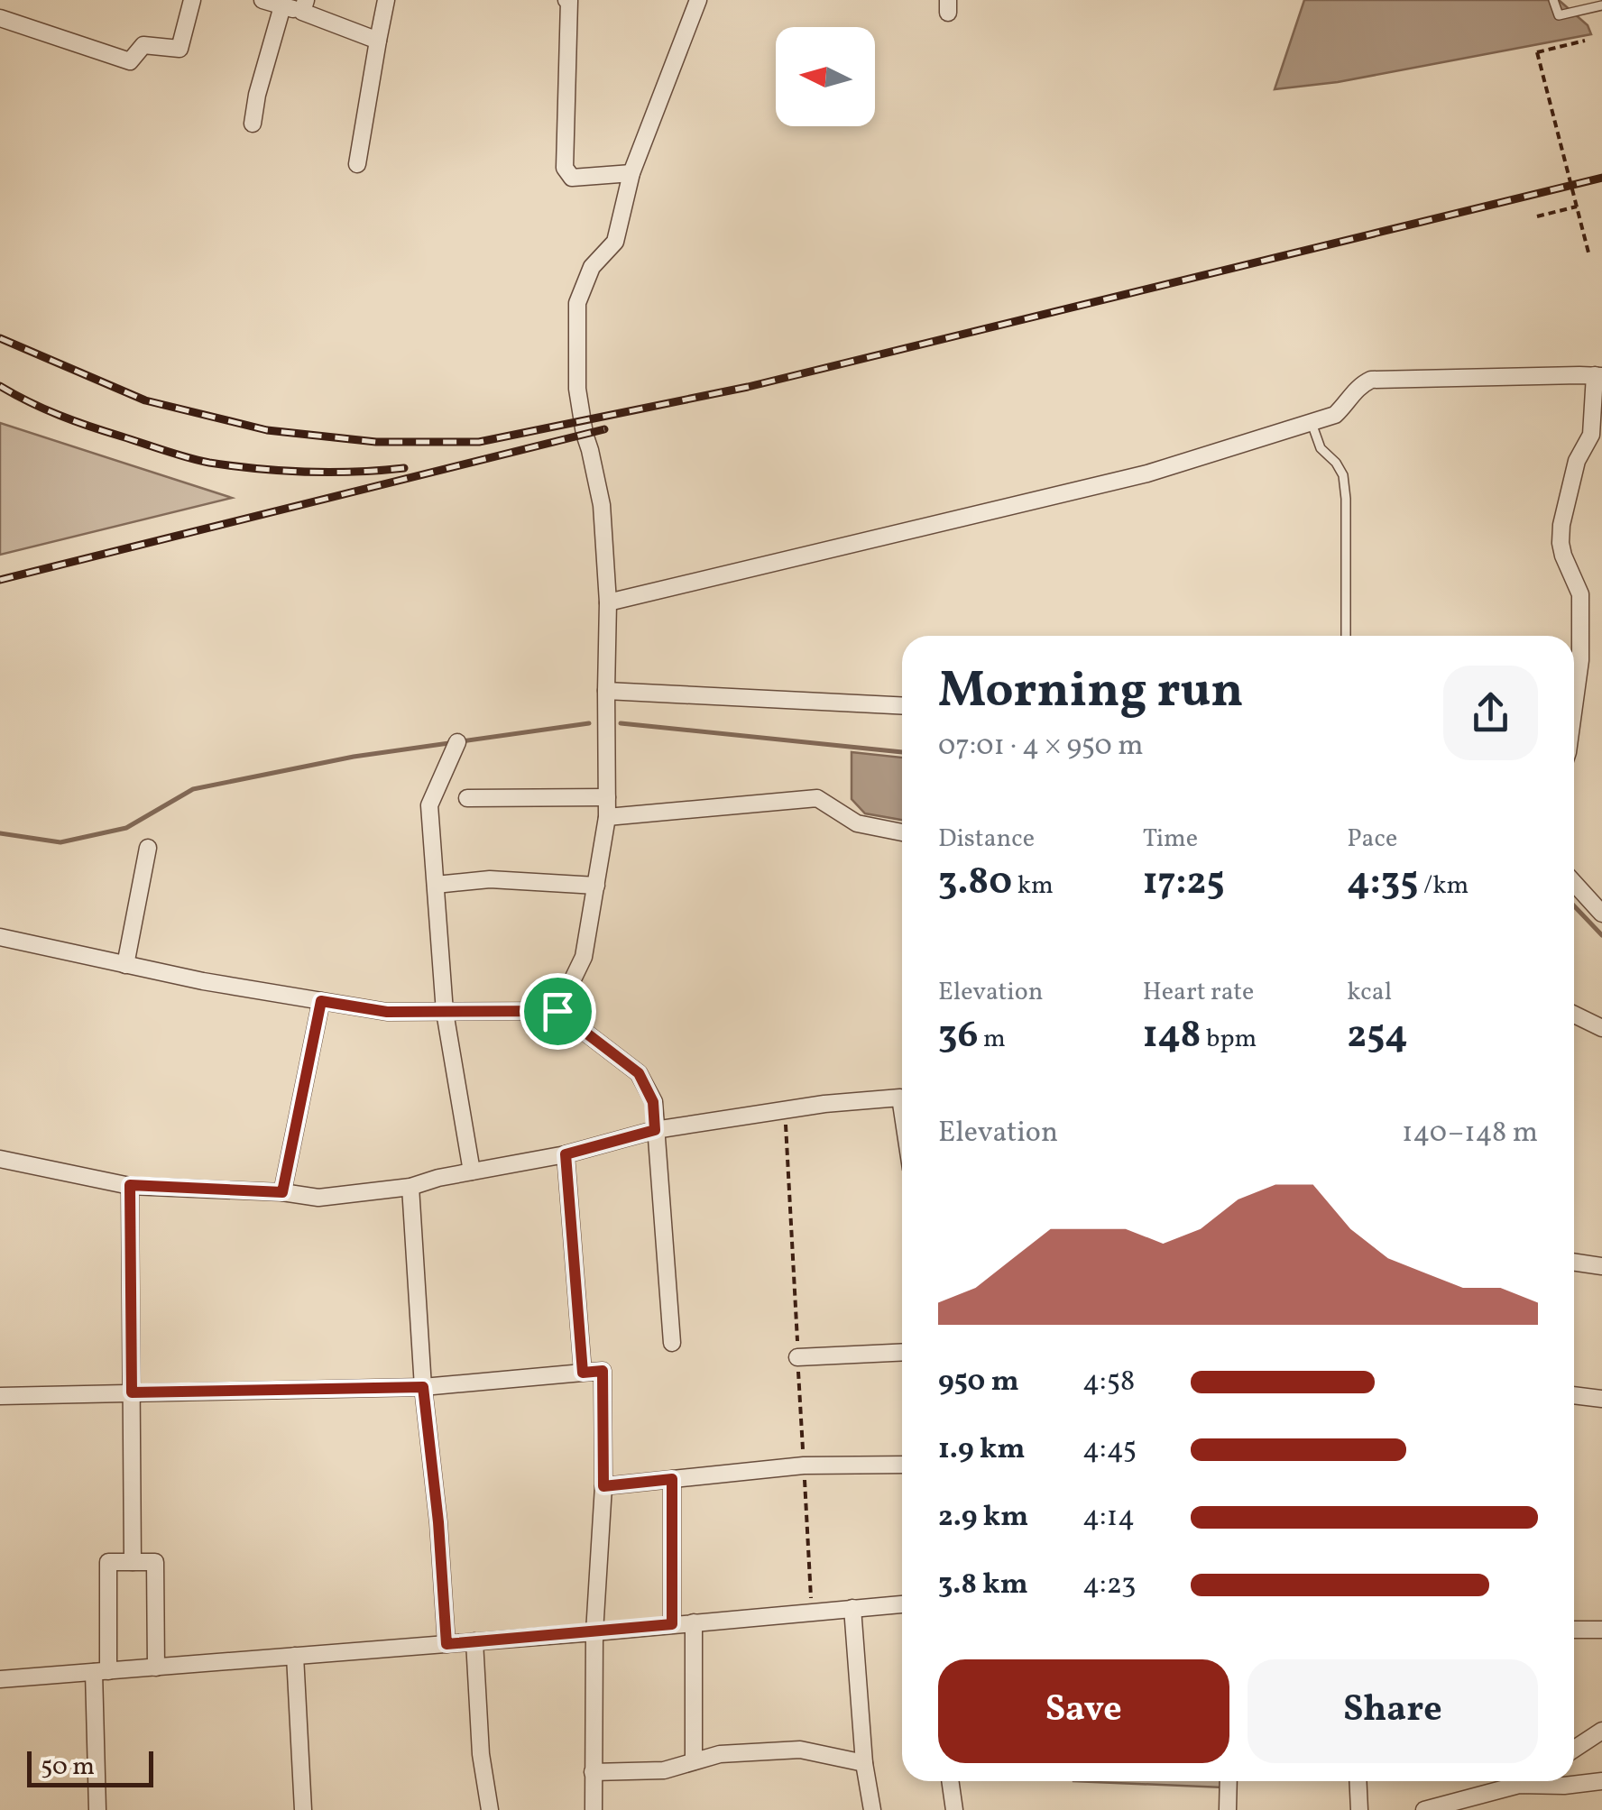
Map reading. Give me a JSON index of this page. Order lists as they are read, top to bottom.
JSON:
{
  "scale_bar": "50 m",
  "north": "left",
  "page": {
    "heading": ["Morning run", "07:01 · 4 × 950 m"],
    "stats": [
      ["Distance", "3.80 km"],
      ["Time", "17:25"],
      ["Pace", "4:35 /km"],
      ["Elevation", "36 m"],
      ["Heart rate", "148 bpm"],
      ["kcal", "254"]
    ],
    "chart": ["Elevation", "140–148 m"],
    "list": [
      {
        "name": "950 m",
        "note": "4:58"
      },
      {
        "name": "1.9 km",
        "note": "4:45"
      },
      {
        "name": "2.9 km",
        "note": "4:14"
      },
      {
        "name": "3.8 km",
        "note": "4:23"
      }
    ],
    "buttons": ["Save", "Share"],
    "scale": "50 m"
  }
}
